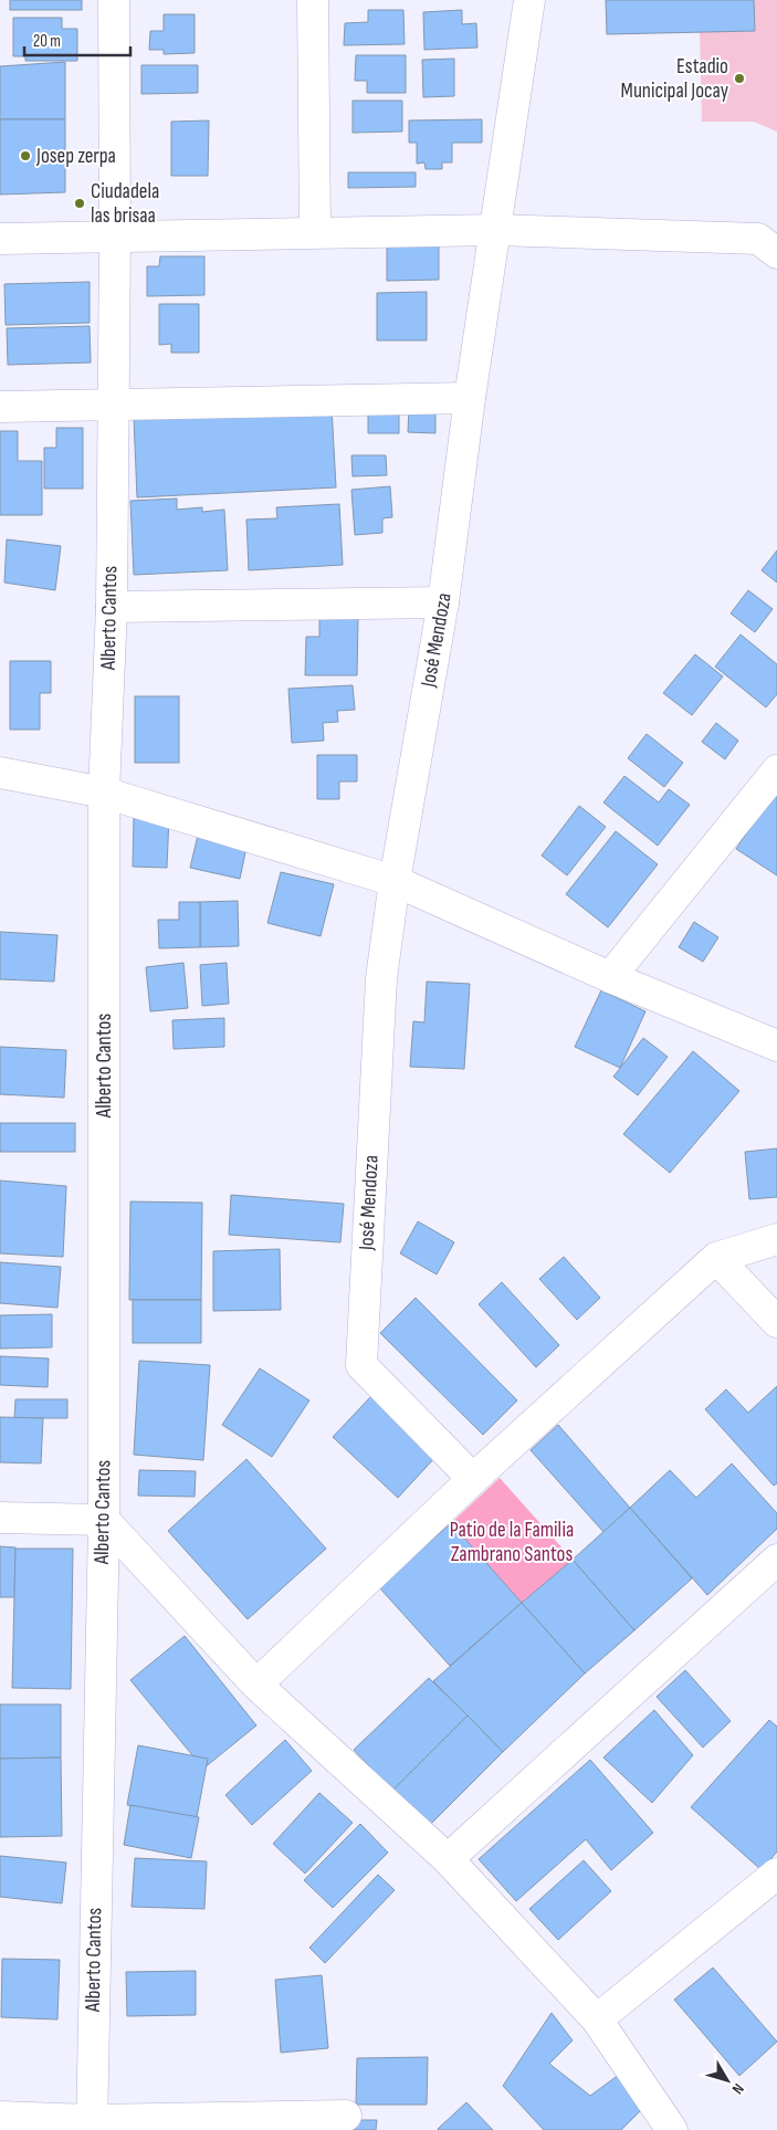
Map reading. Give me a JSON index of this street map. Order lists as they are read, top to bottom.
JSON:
{
  "streets": {
    "street": ["Alberto Cantos", "José Mendoza"]
  },
  "parks": ["Patio de la Familia Zambrano Santos"],
  "places": ["Estadio Municipal Jocay", "Josep zerpa", "Ciudadela las brisaa"],
  "scale_bar": "20 m",
  "north": "bottom right"
}
